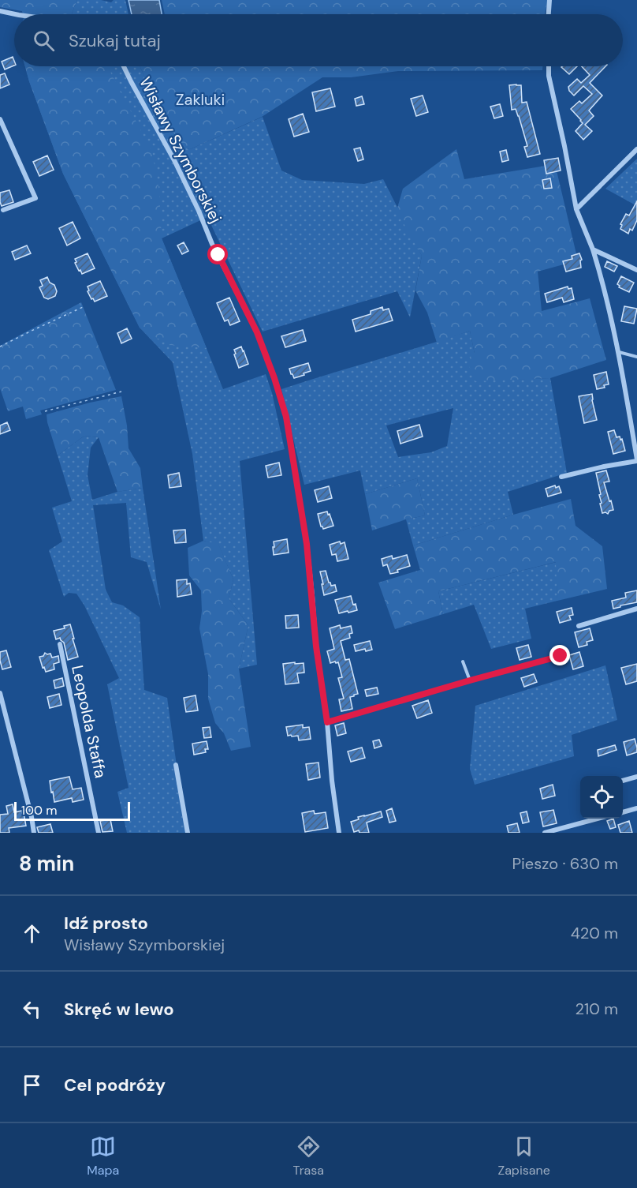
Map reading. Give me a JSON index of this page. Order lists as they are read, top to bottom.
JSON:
{
  "streets": {
    "street": ["Wisławy Szymborskiej", "Leopolda Staffa"]
  },
  "parks": ["Zakluki"],
  "scale_bar": "100 m",
  "page": {
    "search": "Szukaj tutaj",
    "scale": "100 m",
    "heading": ["8 min", "Pieszo · 630 m"],
    "list": [
      ["Idź prosto", "Wisławy Szymborskiej", "420 m"],
      ["Skręć w lewo", "210 m"],
      "Cel podróży"
    ],
    "nav": ["Mapa", "Trasa", "Zapisane"]
  }
}
